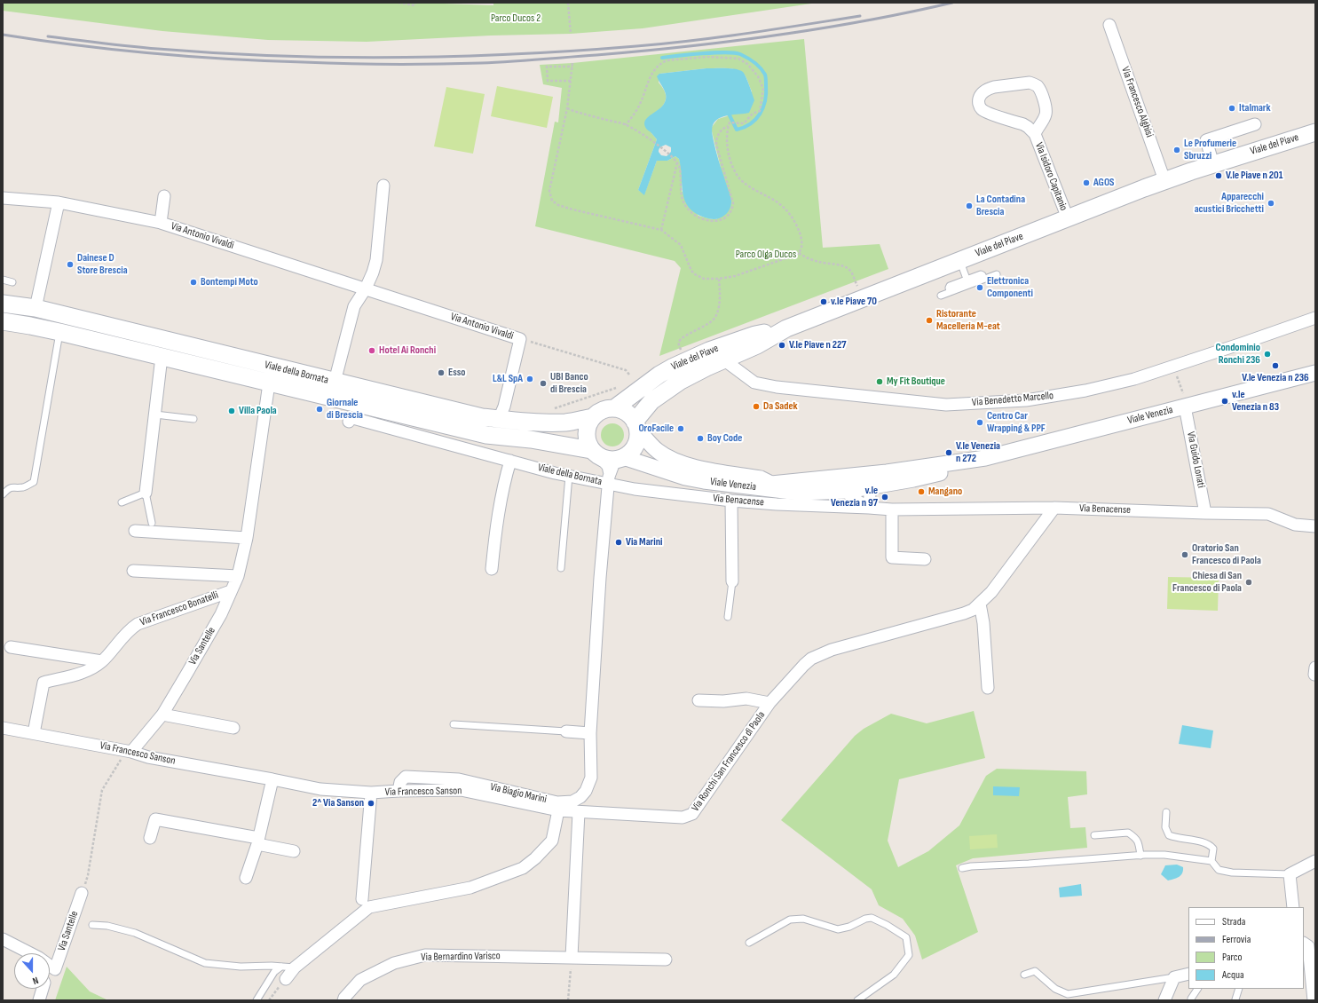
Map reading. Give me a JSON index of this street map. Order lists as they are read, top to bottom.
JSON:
{
  "streets": {
    "main road": ["Viale del Piave", "Viale della Bornata"],
    "street": [
      "Via Francesco Alghisi",
      "Via Isidoro Capitanio",
      "Via Antonio Vivaldi",
      "Via Benedetto Marcello",
      "Viale Venezia",
      "Via Guido Lonati",
      "Via Benacense",
      "Via Francesco Bonatelli",
      "Via Santelle",
      "Via Francesco Sanson",
      "Via Ronchi San Francesco di Paola",
      "Via Biagio Marini",
      "Via Bernardino Varisco"
    ]
  },
  "crossings": [
    ["Via Francesco Alghisi", "Viale del Piave"],
    ["Viale del Piave", "Via Isidoro Capitanio"],
    ["Viale del Piave", "Viale della Bornata"],
    ["Viale del Piave", "Via Benedetto Marcello"],
    ["Viale del Piave", "Viale Venezia"],
    ["Viale del Piave", "Via Benacense"],
    ["Viale del Piave", "Via Biagio Marini"],
    ["Via Antonio Vivaldi", "Viale della Bornata"],
    ["Viale della Bornata", "Viale Venezia"],
    ["Viale della Bornata", "Via Benacense"],
    ["Viale della Bornata", "Via Santelle"],
    ["Viale della Bornata", "Via Biagio Marini"],
    ["Viale Venezia", "Via Guido Lonati"],
    ["Viale Venezia", "Via Benacense"],
    ["Viale Venezia", "Via Biagio Marini"],
    ["Via Guido Lonati", "Via Benacense"],
    ["Via Benacense", "Via Ronchi San Francesco di Paola"],
    ["Via Benacense", "Via Biagio Marini"],
    ["Via Francesco Bonatelli", "Via Santelle"],
    ["Via Francesco Bonatelli", "Via Francesco Sanson"],
    ["Via Santelle", "Via Francesco Sanson"],
    ["Via Francesco Sanson", "Via Ronchi San Francesco di Paola"],
    ["Via Francesco Sanson", "Via Biagio Marini"]
  ],
  "parks": ["Parco Ducos 2", "Parco Olga Ducos"],
  "places": [
    "Italmark",
    "Le Profumerie Sbruzzi",
    "V.le Piave n 201",
    "AGOS",
    "Apparecchi acustici Bricchetti",
    "La Contadina Brescia",
    "Dainese D Store Brescia",
    "Bontempi Moto",
    "Elettronica Componenti",
    "v.le Piave 70",
    "Ristorante Macelleria M-eat",
    "V.le Piave n 227",
    "Hotel Ai Ronchi",
    "Condominio Ronchi 236",
    "V.le Venezia n 236",
    "Esso",
    "L&L SpA",
    "My Fit Boutique",
    "UBI Banco di Brescia",
    "v.le Venezia n 83",
    "Da Sadek",
    "Giornale di Brescia",
    "Villa Paola",
    "Centro Car Wrapping & PPF",
    "OroFacile",
    "Boy Code",
    "V.le Venezia n 272",
    "Mangano",
    "v.le Venezia n 97",
    "Via Marini",
    "Oratorio San Francesco di Paola",
    "Chiesa di San Francesco di Paola",
    "2^ Via Sanson"
  ],
  "legend": [
    "Strada",
    "Ferrovia",
    "Parco",
    "Acqua"
  ],
  "north": "bottom"
}
